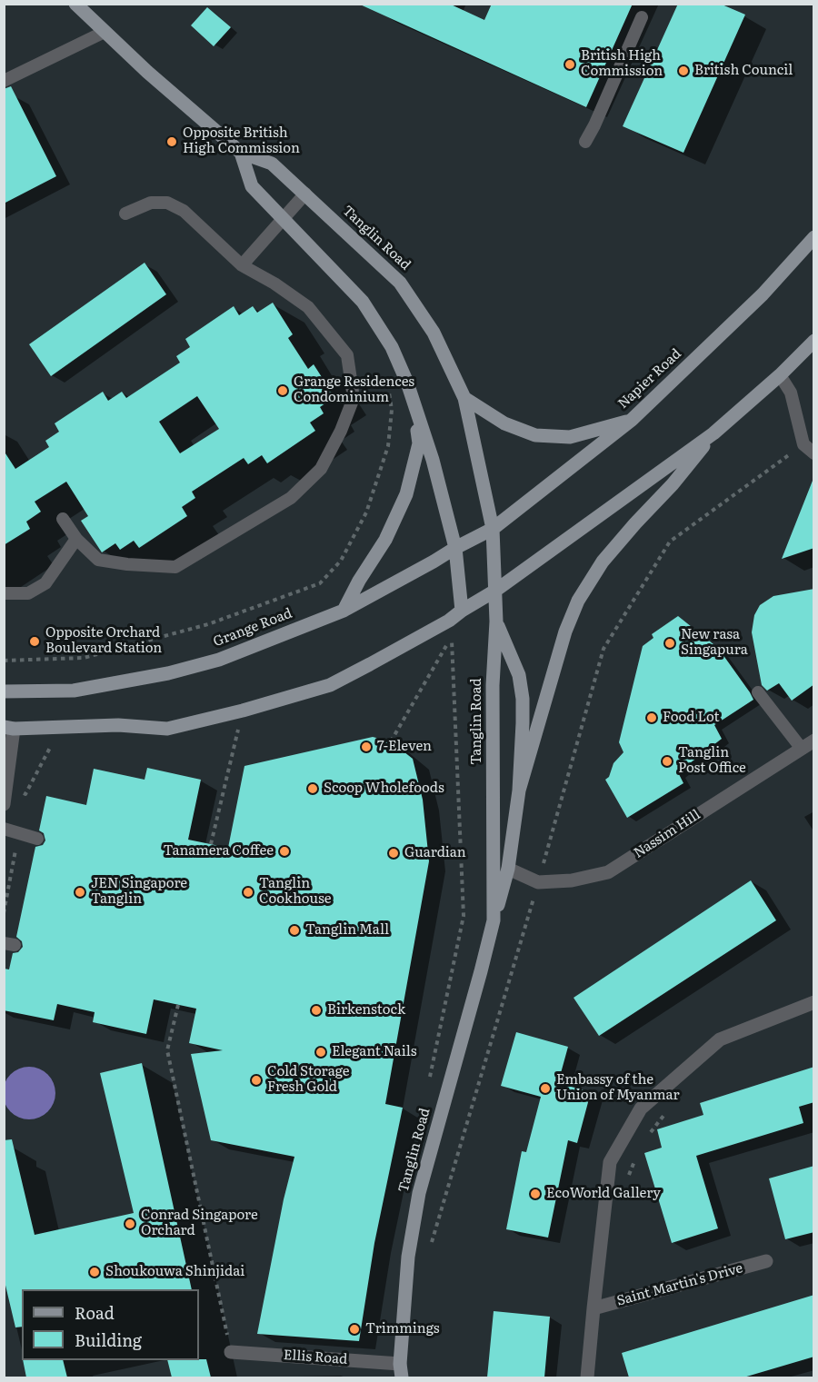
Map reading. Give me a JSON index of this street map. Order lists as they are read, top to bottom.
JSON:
{
  "streets": {
    "main road": ["Tanglin Road", "Napier Road", "Grange Road"],
    "street": ["Nassim Hill", "Saint Martin's Drive", "Ellis Road"]
  },
  "crossings": [
    ["Tanglin Road", "Napier Road"],
    ["Tanglin Road", "Grange Road"],
    ["Tanglin Road", "Ellis Road"],
    ["Napier Road", "Grange Road"]
  ],
  "places": [
    "British High Commission",
    "British Council",
    "Opposite British High Commission",
    "Grange Residences Condominium",
    "Opposite Orchard Boulevard Station",
    "New rasa Singapura",
    "Food Lot",
    "7-Eleven",
    "Tanglin Post Office",
    "Scoop Wholefoods",
    "Tanamera Coffee",
    "Guardian",
    "JEN Singapore Tanglin",
    "Tanglin Cookhouse",
    "Tanglin Mall",
    "Birkenstock",
    "Elegant Nails",
    "Cold Storage Fresh Gold",
    "Embassy of the Union of Myanmar",
    "EcoWorld Gallery",
    "Conrad Singapore Orchard",
    "Shoukouwa Shinjidai",
    "Trimmings"
  ],
  "legend": ["Road", "Building"]
}
